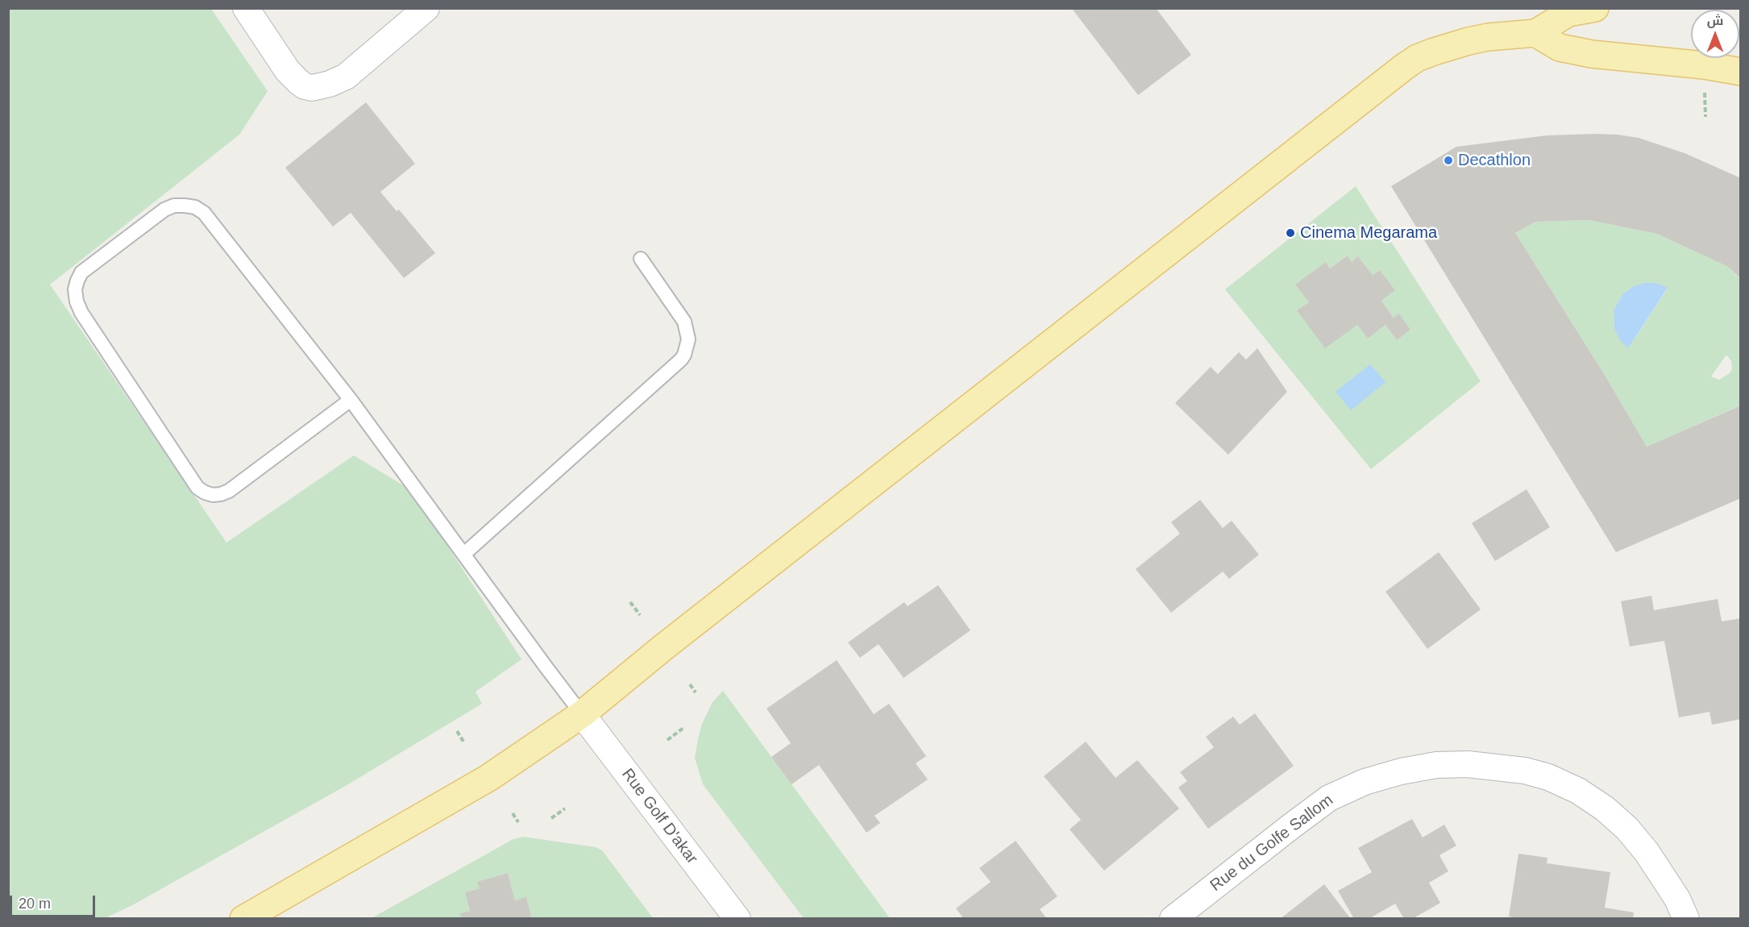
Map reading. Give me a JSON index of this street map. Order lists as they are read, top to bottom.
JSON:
{
  "streets": {
    "street": ["Rue Golf D'akar", "Rue du Golfe Sallom"]
  },
  "places": ["Decathlon", "Cinema Megarama"],
  "scale_bar": "20 m",
  "north": "top"
}
